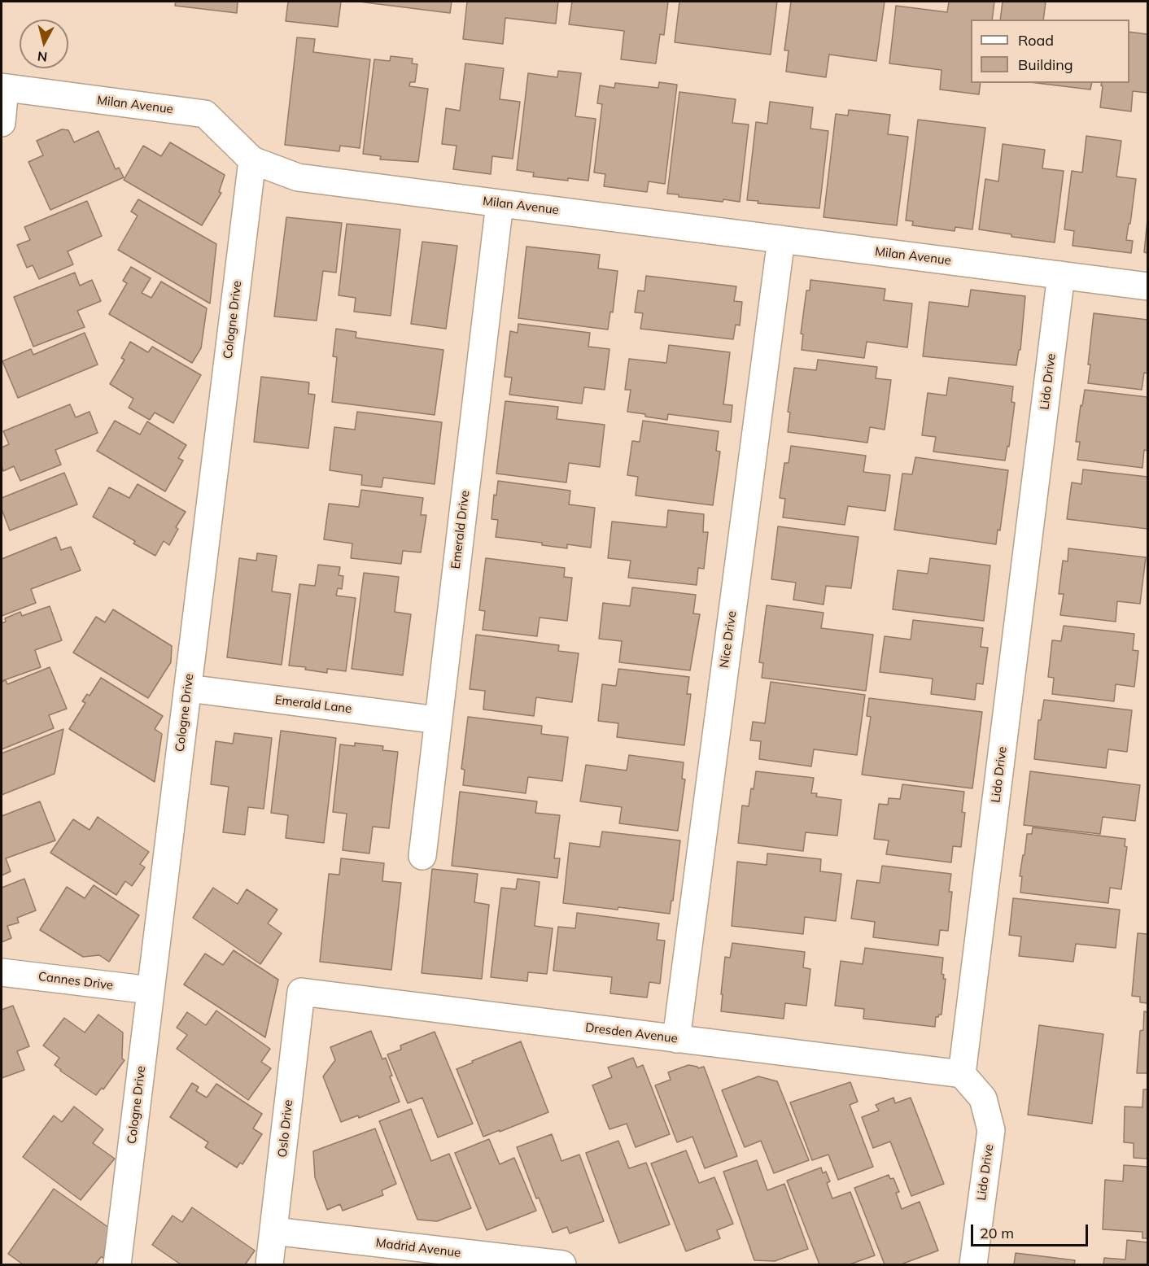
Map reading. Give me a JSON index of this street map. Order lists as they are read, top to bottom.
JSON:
{
  "streets": {
    "street": [
      "Milan Avenue",
      "Cologne Drive",
      "Lido Drive",
      "Emerald Drive",
      "Nice Drive",
      "Emerald Lane",
      "Cannes Drive",
      "Dresden Avenue",
      "Oslo Drive",
      "Madrid Avenue"
    ]
  },
  "crossings": [
    ["Milan Avenue", "Cologne Drive"],
    ["Milan Avenue", "Lido Drive"],
    ["Milan Avenue", "Emerald Drive"],
    ["Milan Avenue", "Nice Drive"],
    ["Cologne Drive", "Emerald Lane"],
    ["Cologne Drive", "Cannes Drive"],
    ["Lido Drive", "Dresden Avenue"],
    ["Emerald Drive", "Emerald Lane"],
    ["Nice Drive", "Dresden Avenue"],
    ["Dresden Avenue", "Oslo Drive"],
    ["Oslo Drive", "Madrid Avenue"]
  ],
  "legend": ["Road", "Building"],
  "scale_bar": "20 m",
  "north": "bottom"
}
